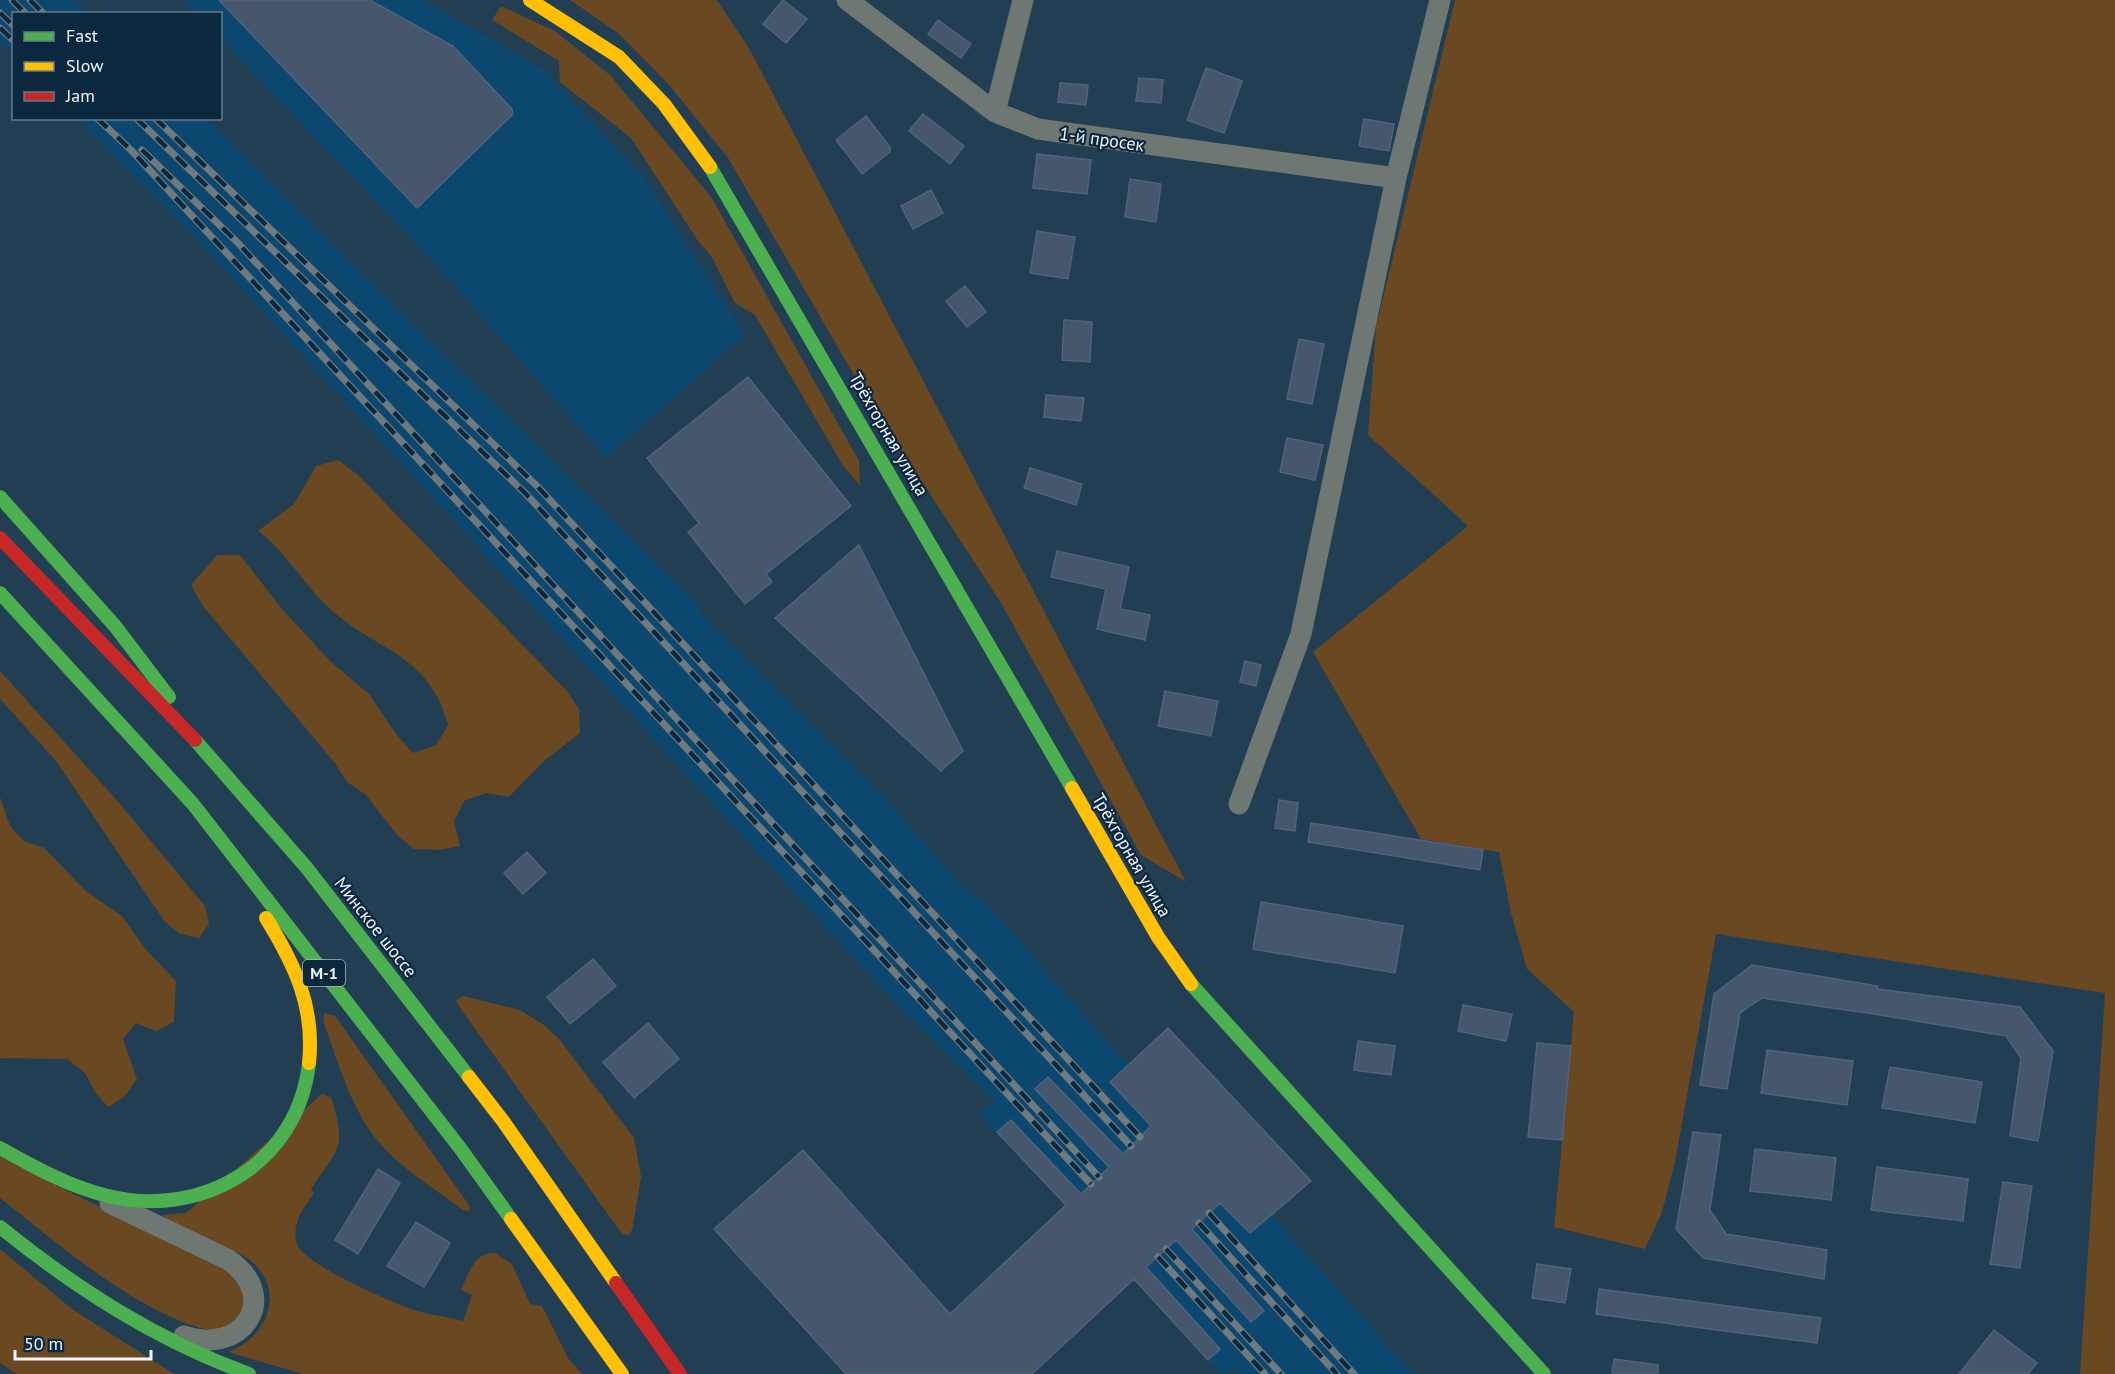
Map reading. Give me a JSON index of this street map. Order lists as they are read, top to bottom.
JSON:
{
  "streets": {
    "main road": ["Трёхгорная улица", "Минское шоссе", "М-1"],
    "street": ["1-й просек"]
  },
  "legend": ["Fast", "Slow", "Jam"],
  "scale_bar": "50 m"
}
